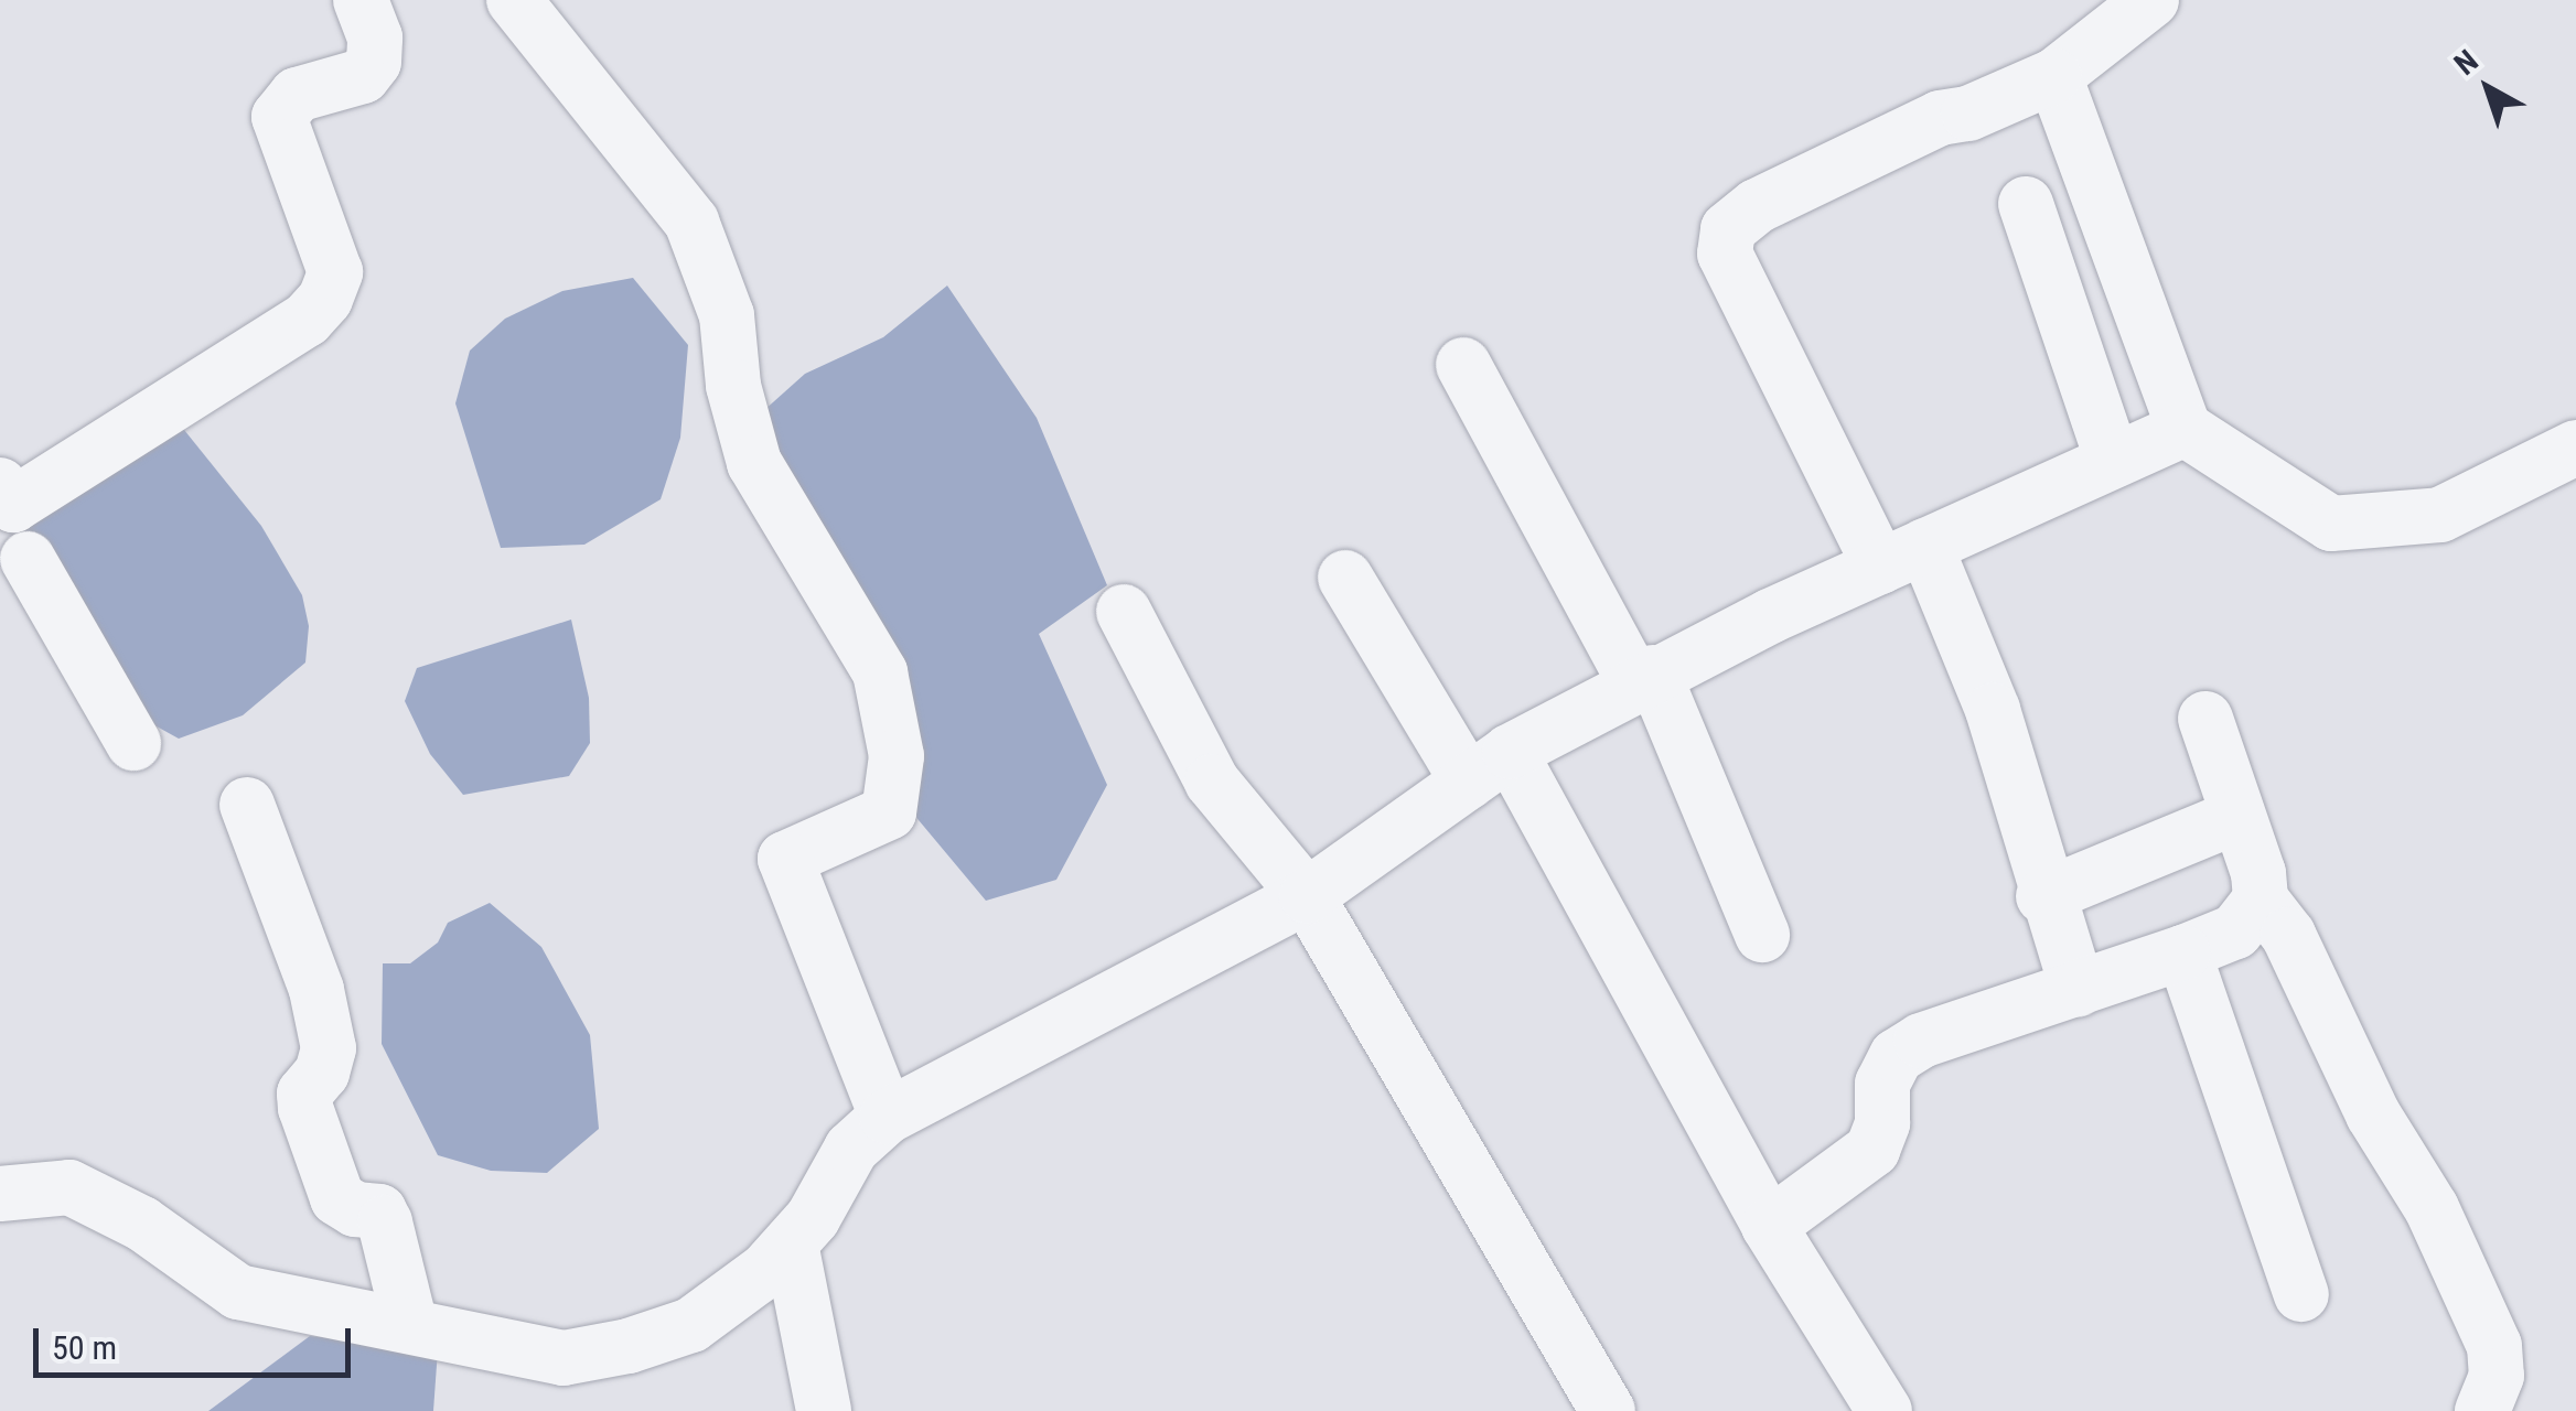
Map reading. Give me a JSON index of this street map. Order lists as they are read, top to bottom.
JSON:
{
  "scale_bar": "50 m",
  "north": "top left"
}
